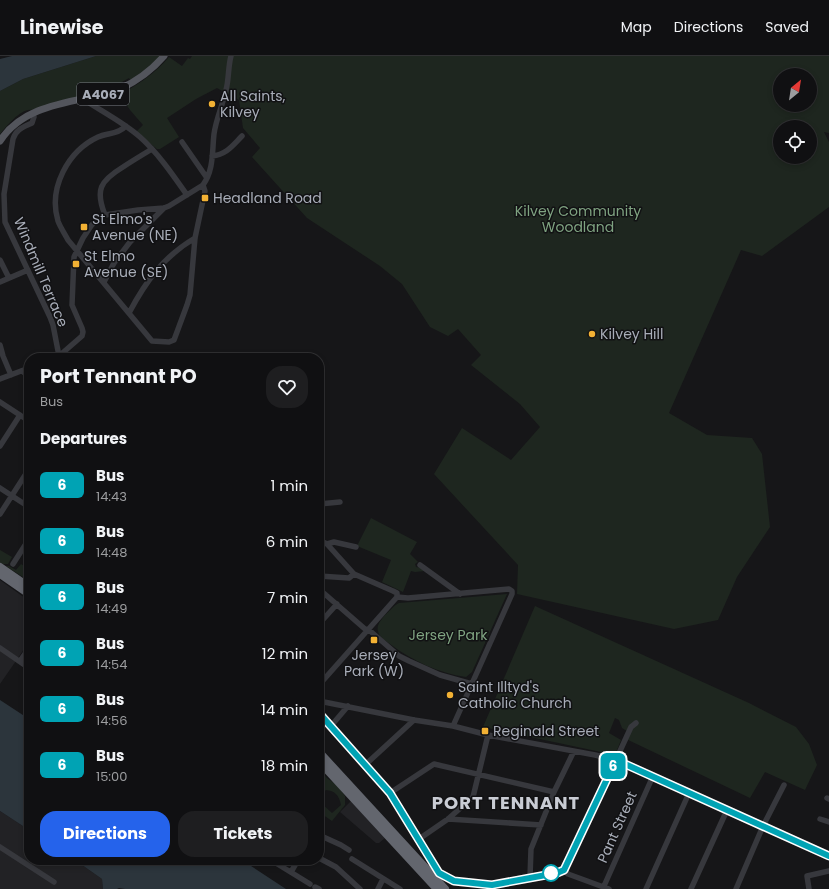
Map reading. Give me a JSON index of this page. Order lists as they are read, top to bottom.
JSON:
{
  "streets": {
    "main road": ["A4067"],
    "street": ["Windmill Terrace", "Pant Street"]
  },
  "crossings": [
    ["A4067", "Windmill Terrace"]
  ],
  "districts": ["PORT TENNANT"],
  "parks": ["Kilvey Community Woodland", "Jersey Park"],
  "places": {
    "other": ["All Saints, Kilvey", "Kilvey Hill", "Saint Illtyd's Catholic Church"],
    "transit": [
      "Headland Road",
      "St Elmo's Avenue (NE)",
      "St Elmo Avenue (SE)",
      "Jersey Park (W)",
      "Reginald Street"
    ]
  },
  "lines": ["bus line 6"],
  "north": "top right",
  "page": {
    "header": "Linewise",
    "nav": ["Map", "Directions", "Saved"],
    "on_map": "6",
    "heading": [
      ["Port Tennant PO", "Bus"],
      "Departures"
    ],
    "list": [
      {
        "mark": "6",
        "name": "Bus",
        "note": "14:43",
        "value": "1 min"
      },
      {
        "mark": "6",
        "name": "Bus",
        "note": "14:48",
        "value": "6 min"
      },
      {
        "mark": "6",
        "name": "Bus",
        "note": "14:49",
        "value": "7 min"
      },
      {
        "mark": "6",
        "name": "Bus",
        "note": "14:54",
        "value": "12 min"
      },
      {
        "mark": "6",
        "name": "Bus",
        "note": "14:56",
        "value": "14 min"
      },
      {
        "mark": "6",
        "name": "Bus",
        "note": "15:00",
        "value": "18 min"
      }
    ],
    "buttons": ["Directions", "Tickets"]
  }
}
